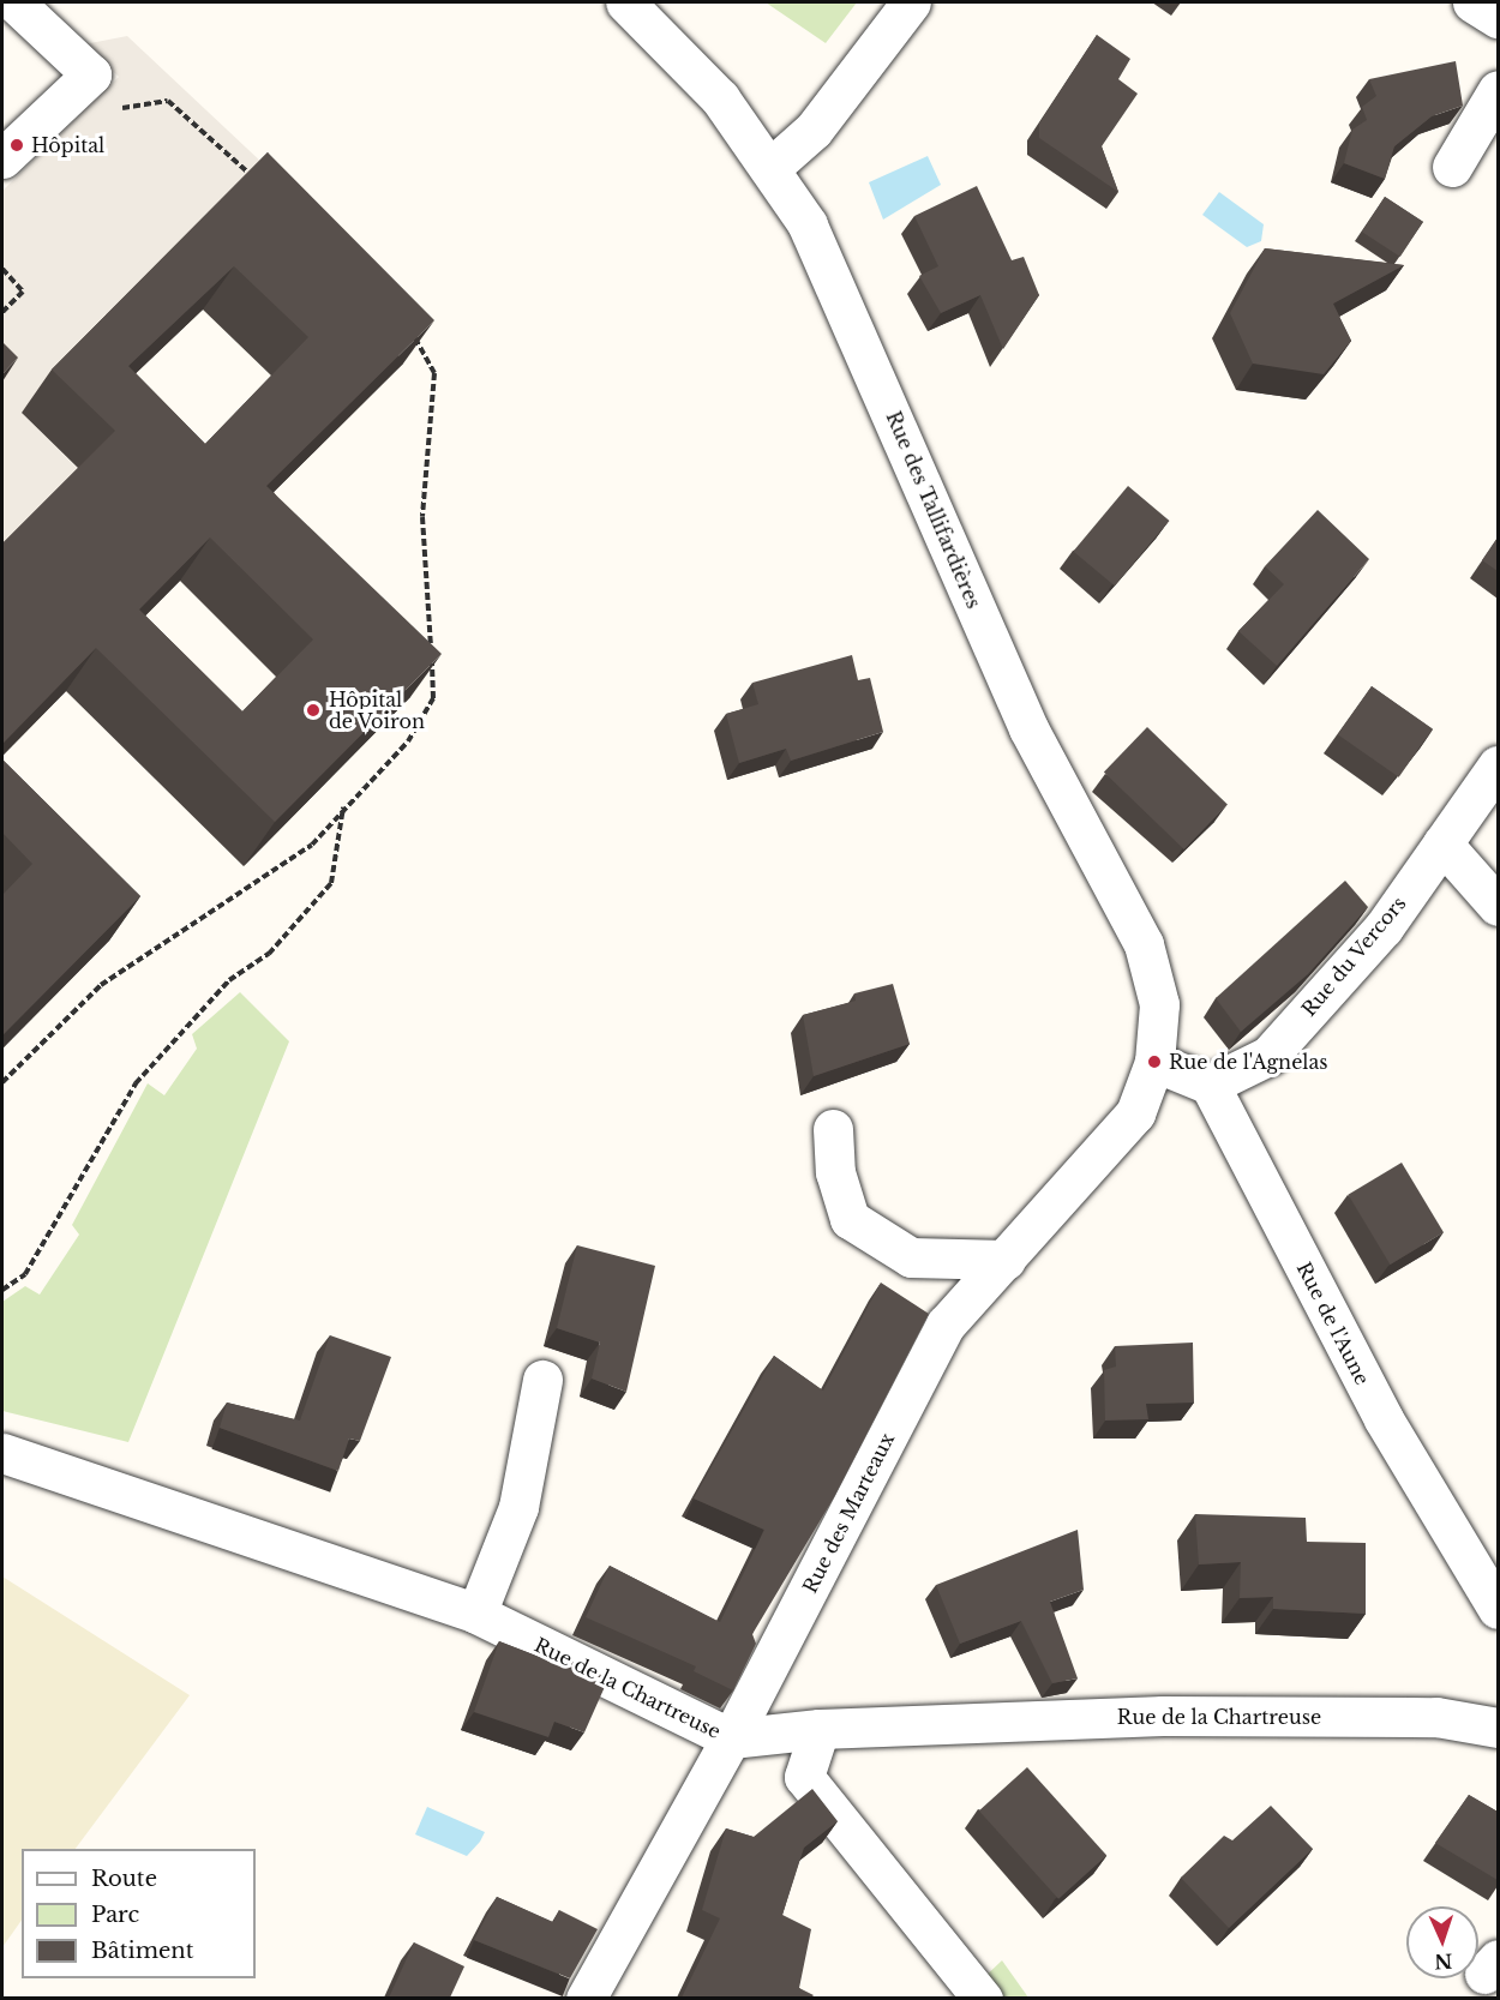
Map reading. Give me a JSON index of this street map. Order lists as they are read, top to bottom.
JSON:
{
  "streets": {
    "street": [
      "Rue des Tallifardières",
      "Rue du Vercors",
      "Rue de l'Aune",
      "Rue des Marteaux",
      "Rue de la Chartreuse"
    ]
  },
  "crossings": [
    ["Rue des Tallifardières", "Rue des Marteaux"],
    ["Rue du Vercors", "Rue de l'Aune"],
    ["Rue des Marteaux", "Rue de la Chartreuse"]
  ],
  "places": ["Hôpital", "Hôpital de Voiron", "Rue de l'Agnelas"],
  "legend": ["Route", "Parc", "Bâtiment"],
  "north": "bottom"
}
